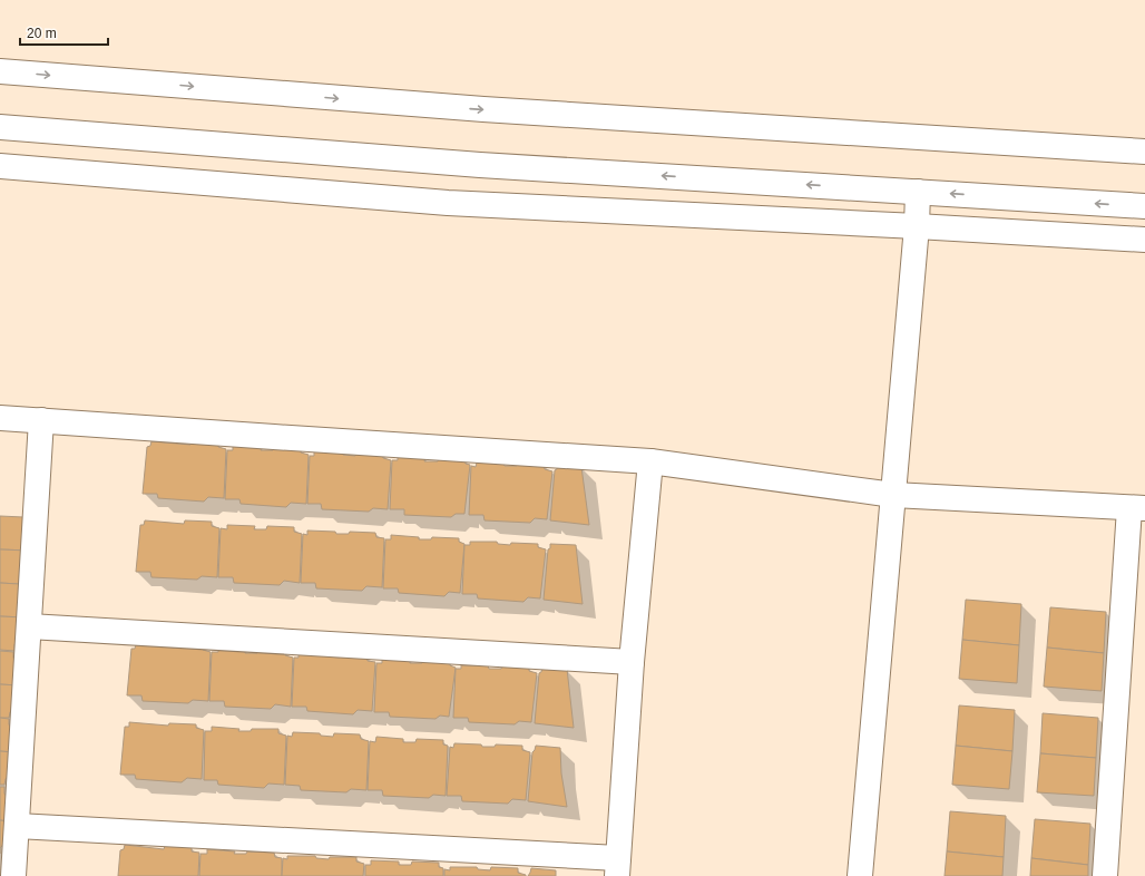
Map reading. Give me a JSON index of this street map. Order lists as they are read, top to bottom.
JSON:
{
  "scale_bar": "20 m"
}
